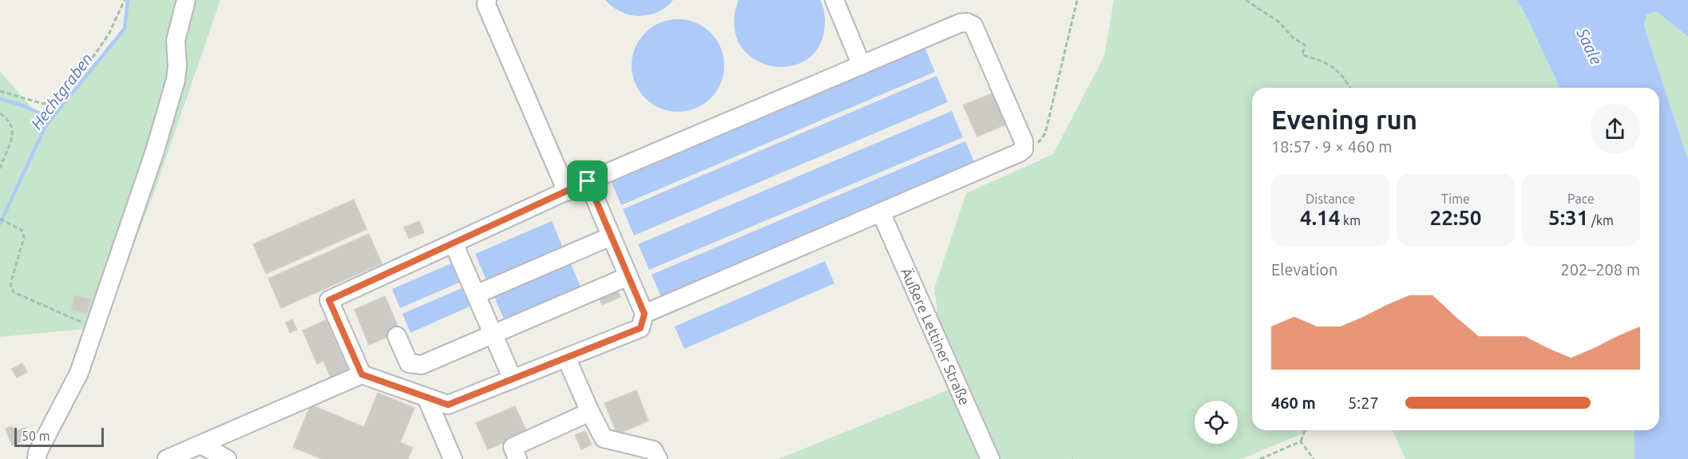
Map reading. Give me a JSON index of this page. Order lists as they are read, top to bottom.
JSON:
{
  "streets": {
    "street": ["Äußere Lettiner Straße"]
  },
  "water": ["Saale", "Hechtgraben"],
  "scale_bar": "50 m",
  "page": {
    "heading": ["Evening run", "18:57 · 9 × 460 m"],
    "stats": [
      ["Distance", "4.14 km"],
      ["Time", "22:50"],
      ["Pace", "5:31 /km"]
    ],
    "chart": ["Elevation", "202–208 m"],
    "list": [
      {
        "name": "460 m",
        "note": "5:27"
      }
    ],
    "scale": "50 m"
  }
}
